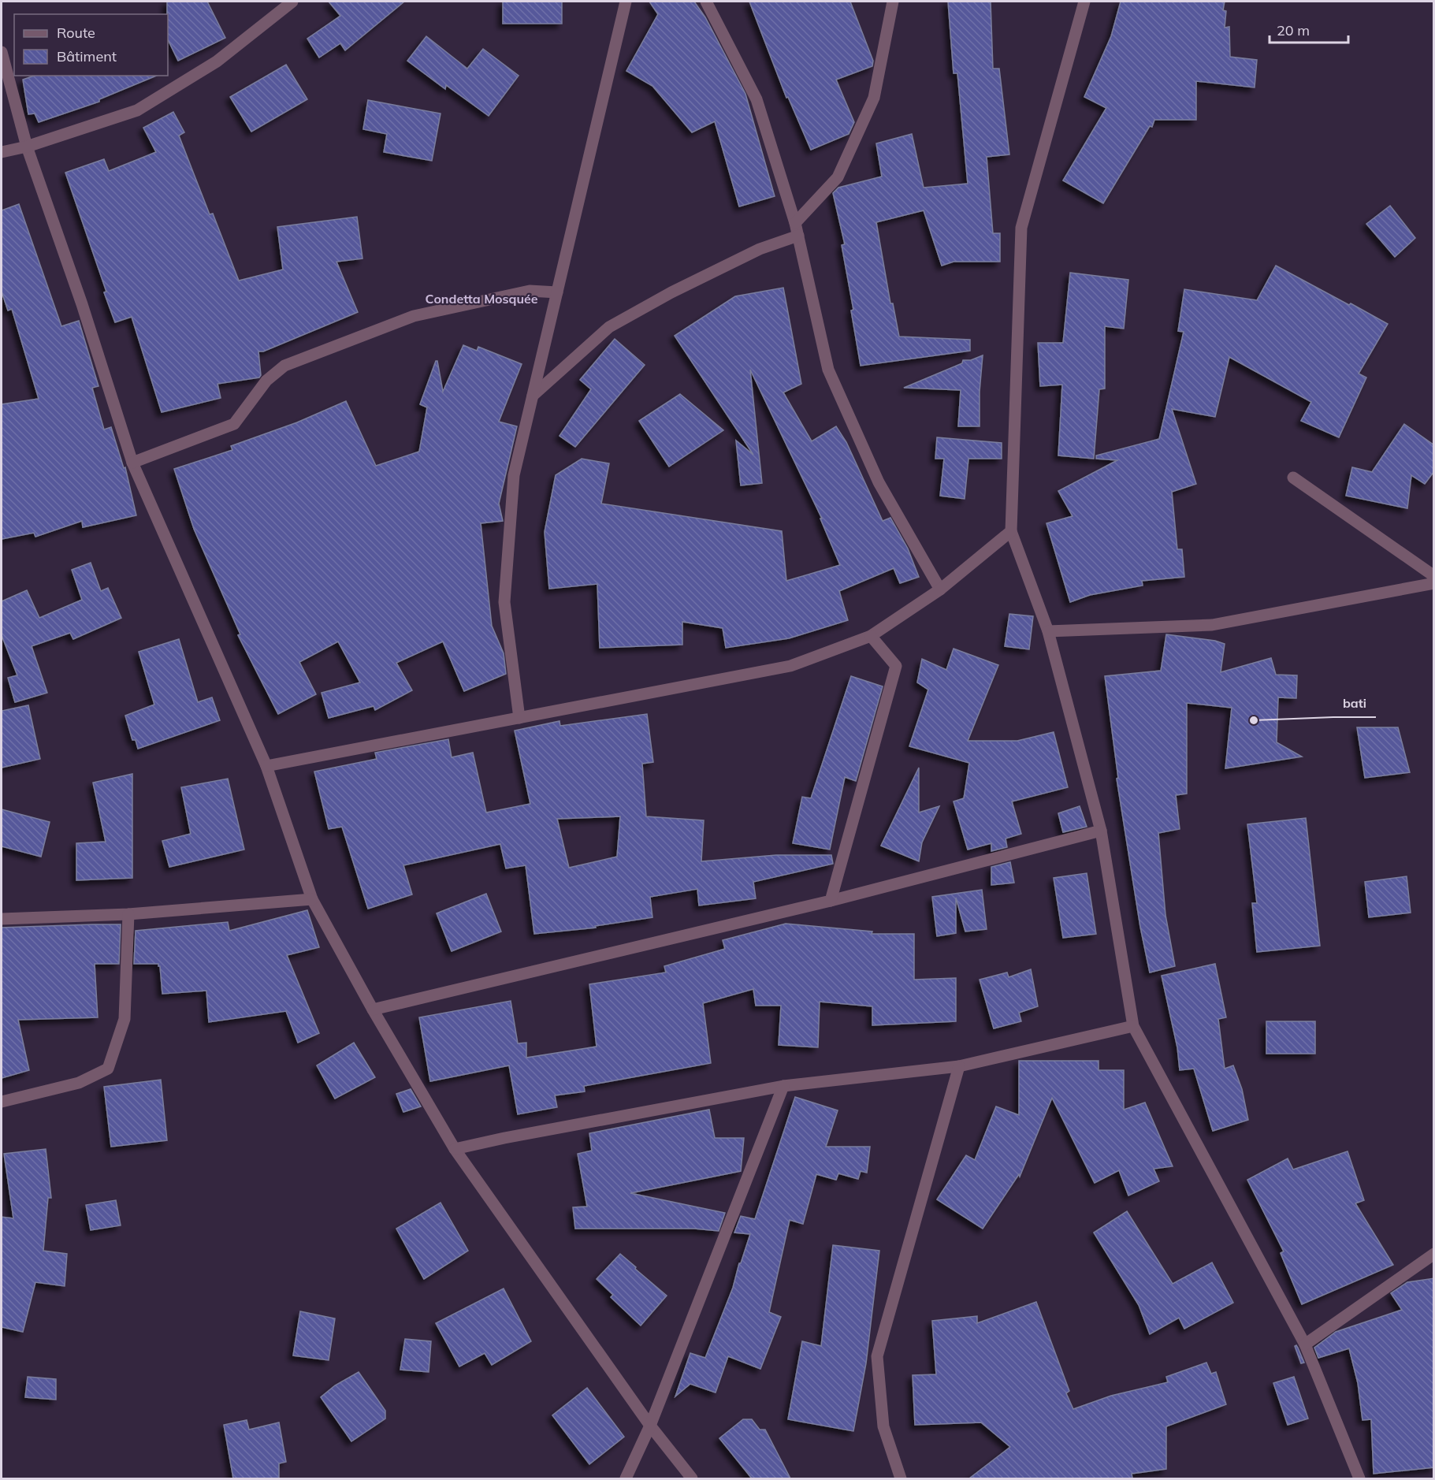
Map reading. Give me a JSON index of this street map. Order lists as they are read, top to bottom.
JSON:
{
  "districts": ["Сondetta Mosquée"],
  "places": ["bati"],
  "legend": ["Route", "Bâtiment"],
  "scale_bar": "20 m"
}
